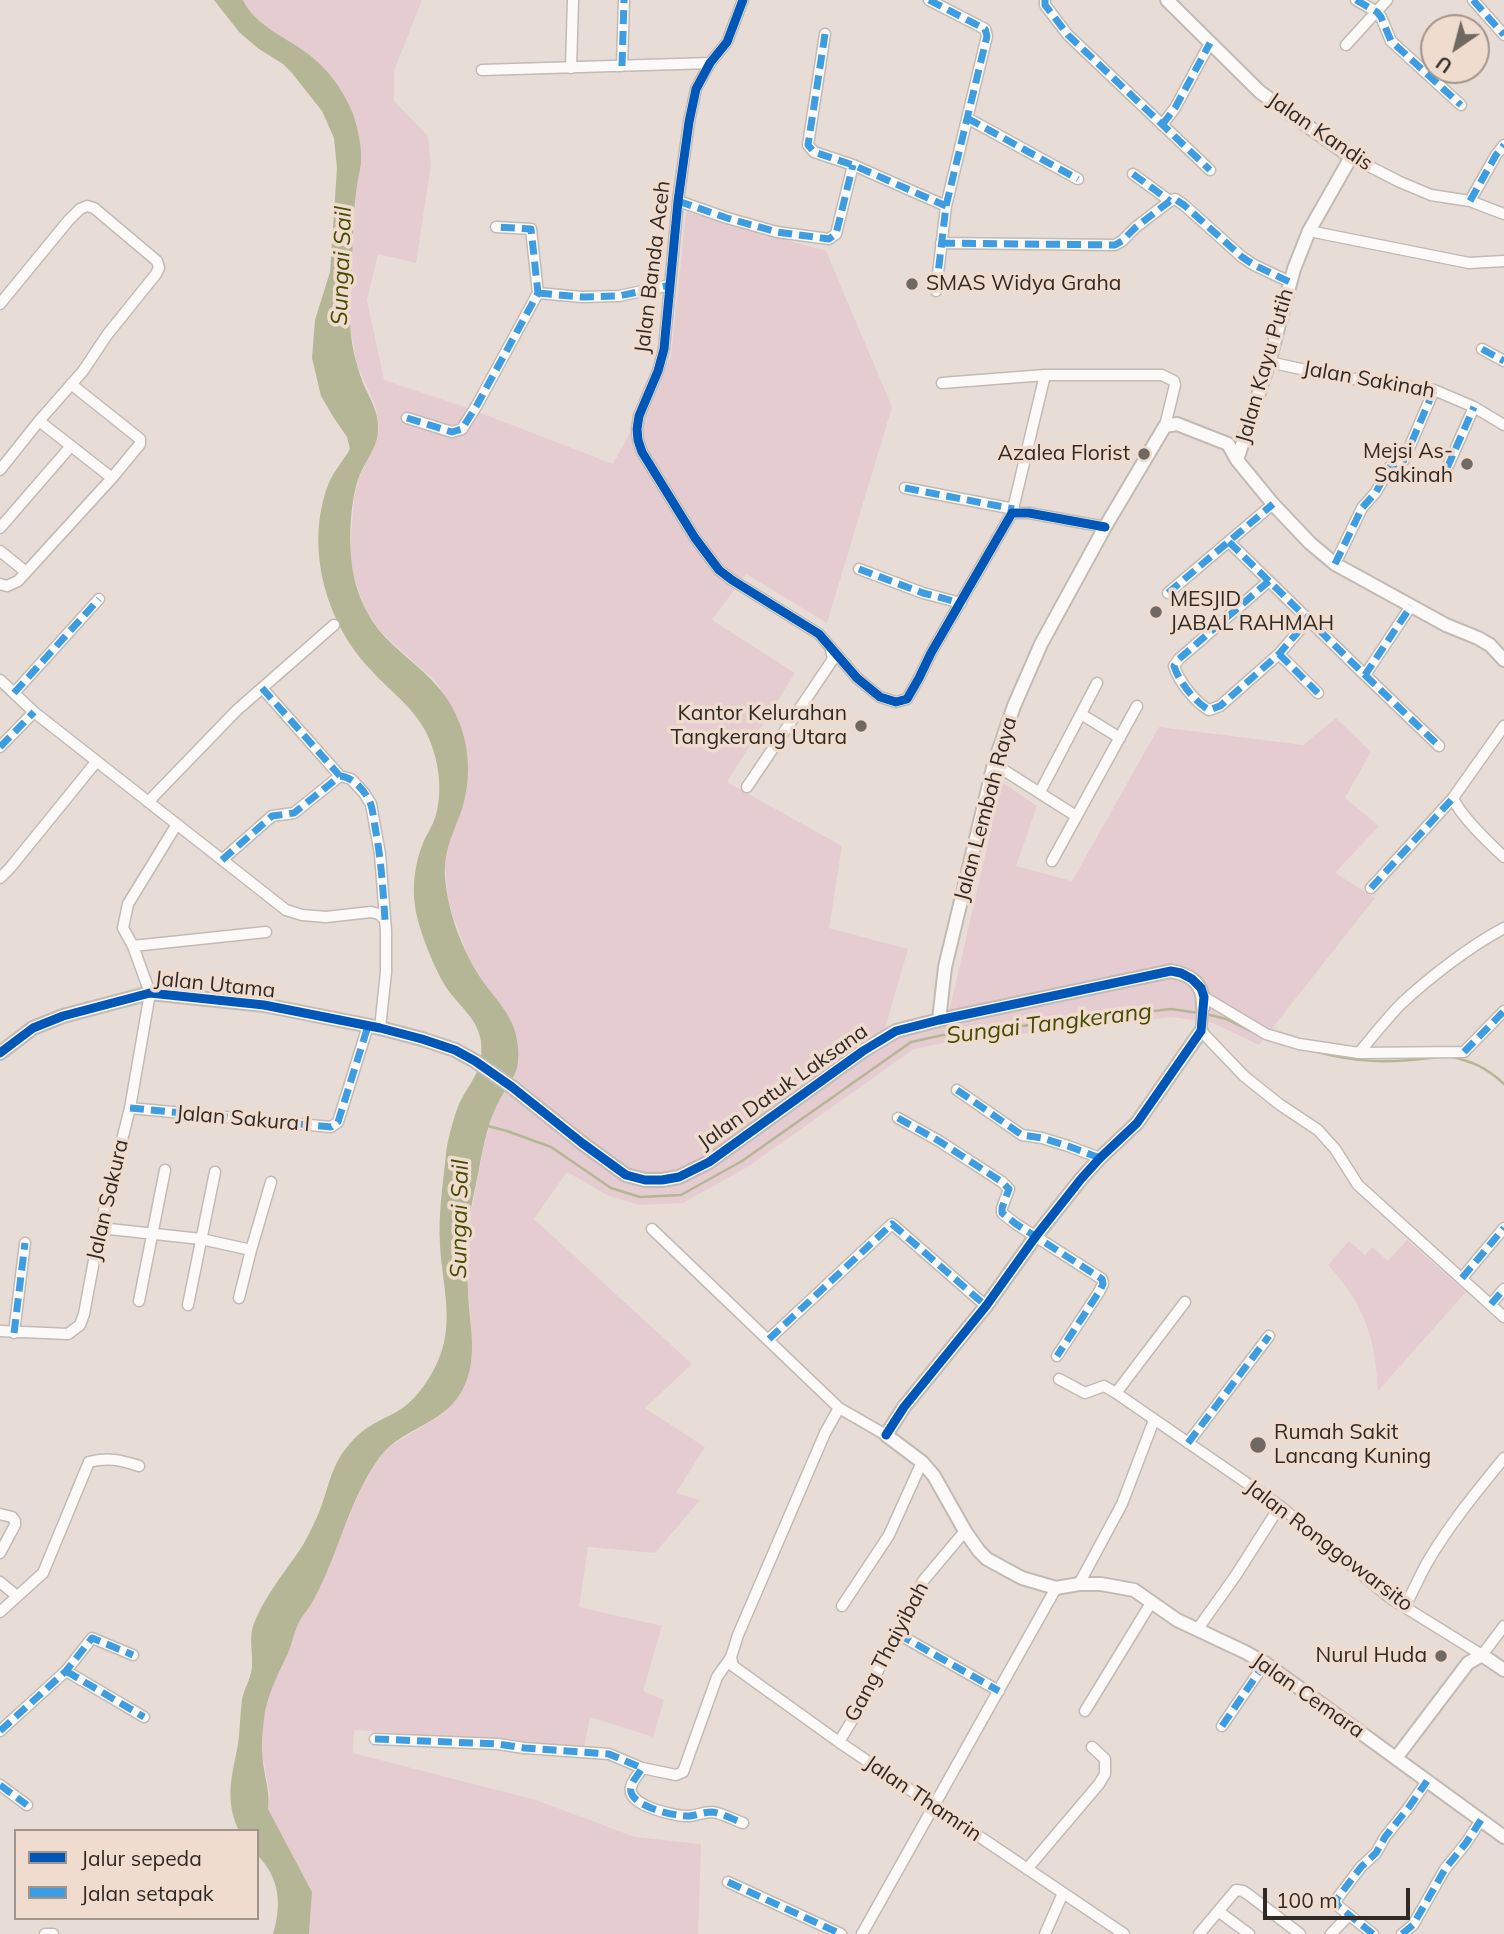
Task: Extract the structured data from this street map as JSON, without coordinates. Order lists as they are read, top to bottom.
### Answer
{
  "streets": {
    "street": [
      "Jalan Kandis",
      "Jalan Banda Aceh",
      "Jalan Kayu Putih",
      "Jalan Sakinah",
      "Jalan Lembah Raya",
      "Jalan Utama",
      "Jalan Datuk Laksana",
      "Jalan Sakura I",
      "Jalan Sakura",
      "Jalan Ronggowarsito",
      "Gang Thaiyibah",
      "Jalan Cemara",
      "Jalan Thamrin"
    ]
  },
  "crossings": [
    ["Jalan Kandis", "Jalan Kayu Putih"],
    ["Jalan Kayu Putih", "Jalan Sakinah"],
    ["Jalan Lembah Raya", "Jalan Datuk Laksana"],
    ["Jalan Utama", "Jalan Datuk Laksana"],
    ["Jalan Utama", "Jalan Sakura I"],
    ["Jalan Utama", "Jalan Sakura"],
    ["Jalan Sakura I", "Jalan Sakura"],
    ["Gang Thaiyibah", "Jalan Cemara"],
    ["Gang Thaiyibah", "Jalan Thamrin"]
  ],
  "water": ["Sungai Sail", "Sungai Tangkerang"],
  "places": [
    "SMAS Widya Graha",
    "Azalea Florist",
    "Mejsi As- Sakinah",
    "MESJID JABAL RAHMAH",
    "Kantor Kelurahan Tangkerang Utara",
    "Rumah Sakit Lancang Kuning",
    "Nurul Huda"
  ],
  "legend": ["Jalur sepeda", "Jalan setapak"],
  "scale_bar": "100 m",
  "north": "bottom left"
}
